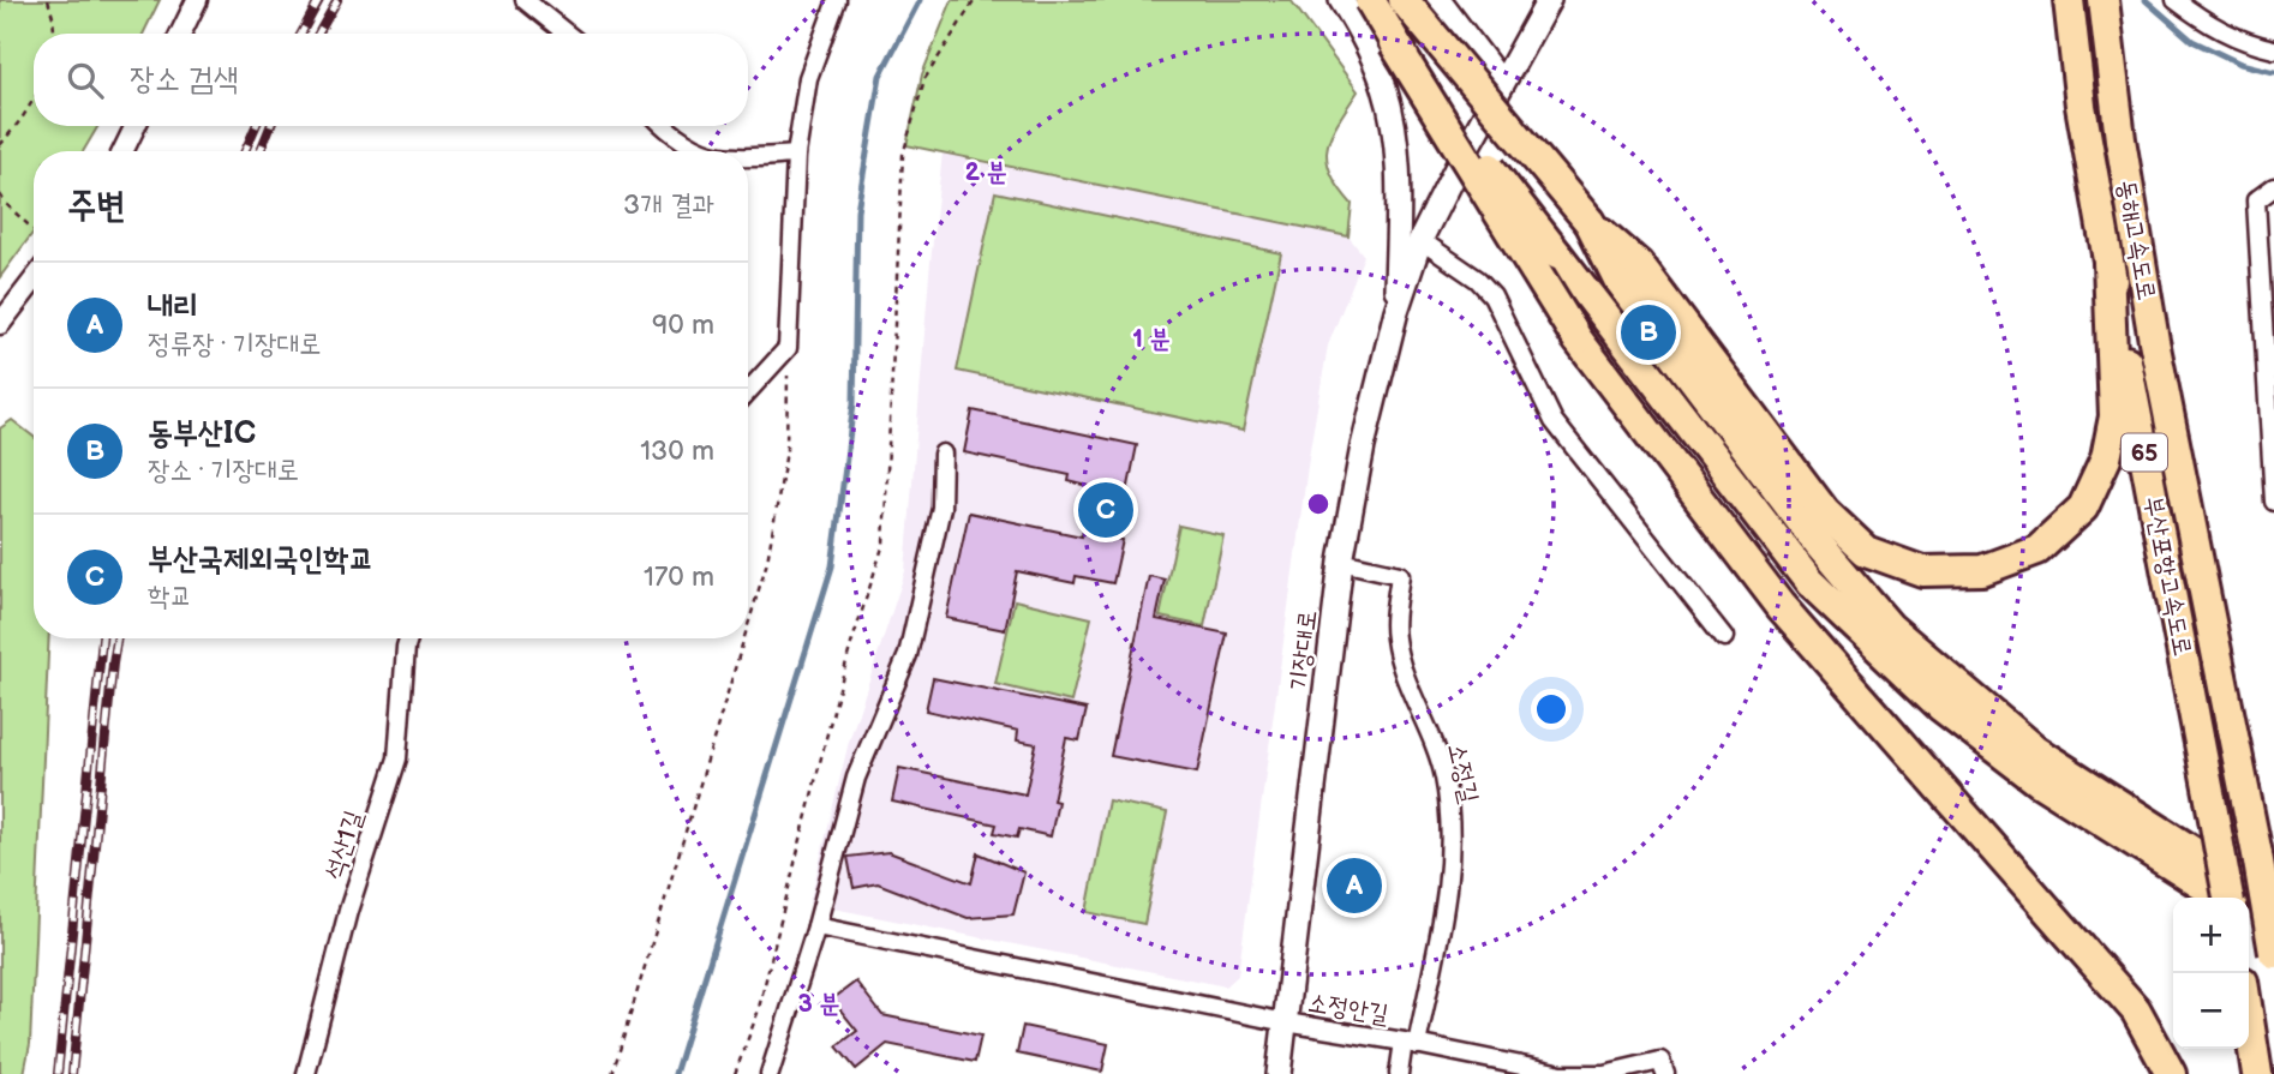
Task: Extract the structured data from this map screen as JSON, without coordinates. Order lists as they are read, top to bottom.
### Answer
{
  "streets": {
    "highway": ["동해고속도로", "65", "부산포항고속도로"],
    "main road": ["기장대로"],
    "street": ["소정길", "석산1길", "소정안길"]
  },
  "crossings": [
    ["동해고속도로", "부산포항고속도로"],
    ["기장대로", "소정길"],
    ["기장대로", "소정안길"],
    ["소정길", "소정안길"]
  ],
  "page": {
    "search": "장소 검색",
    "heading": ["주변", "3개 결과"],
    "list": [
      {
        "mark": "A",
        "name": "내리",
        "note": "정류장 · 기장대로",
        "value": "90 m"
      },
      {
        "mark": "B",
        "name": "동부산IC",
        "note": "장소 · 기장대로",
        "value": "130 m"
      },
      {
        "mark": "C",
        "name": "부산국제외국인학교",
        "note": "학교",
        "value": "170 m"
      }
    ],
    "pins": ["B", "C", "A"],
    "map_buttons": ["+", "−"]
  },
  "rings": ["2 분", "1 분", "3 분"]
}
